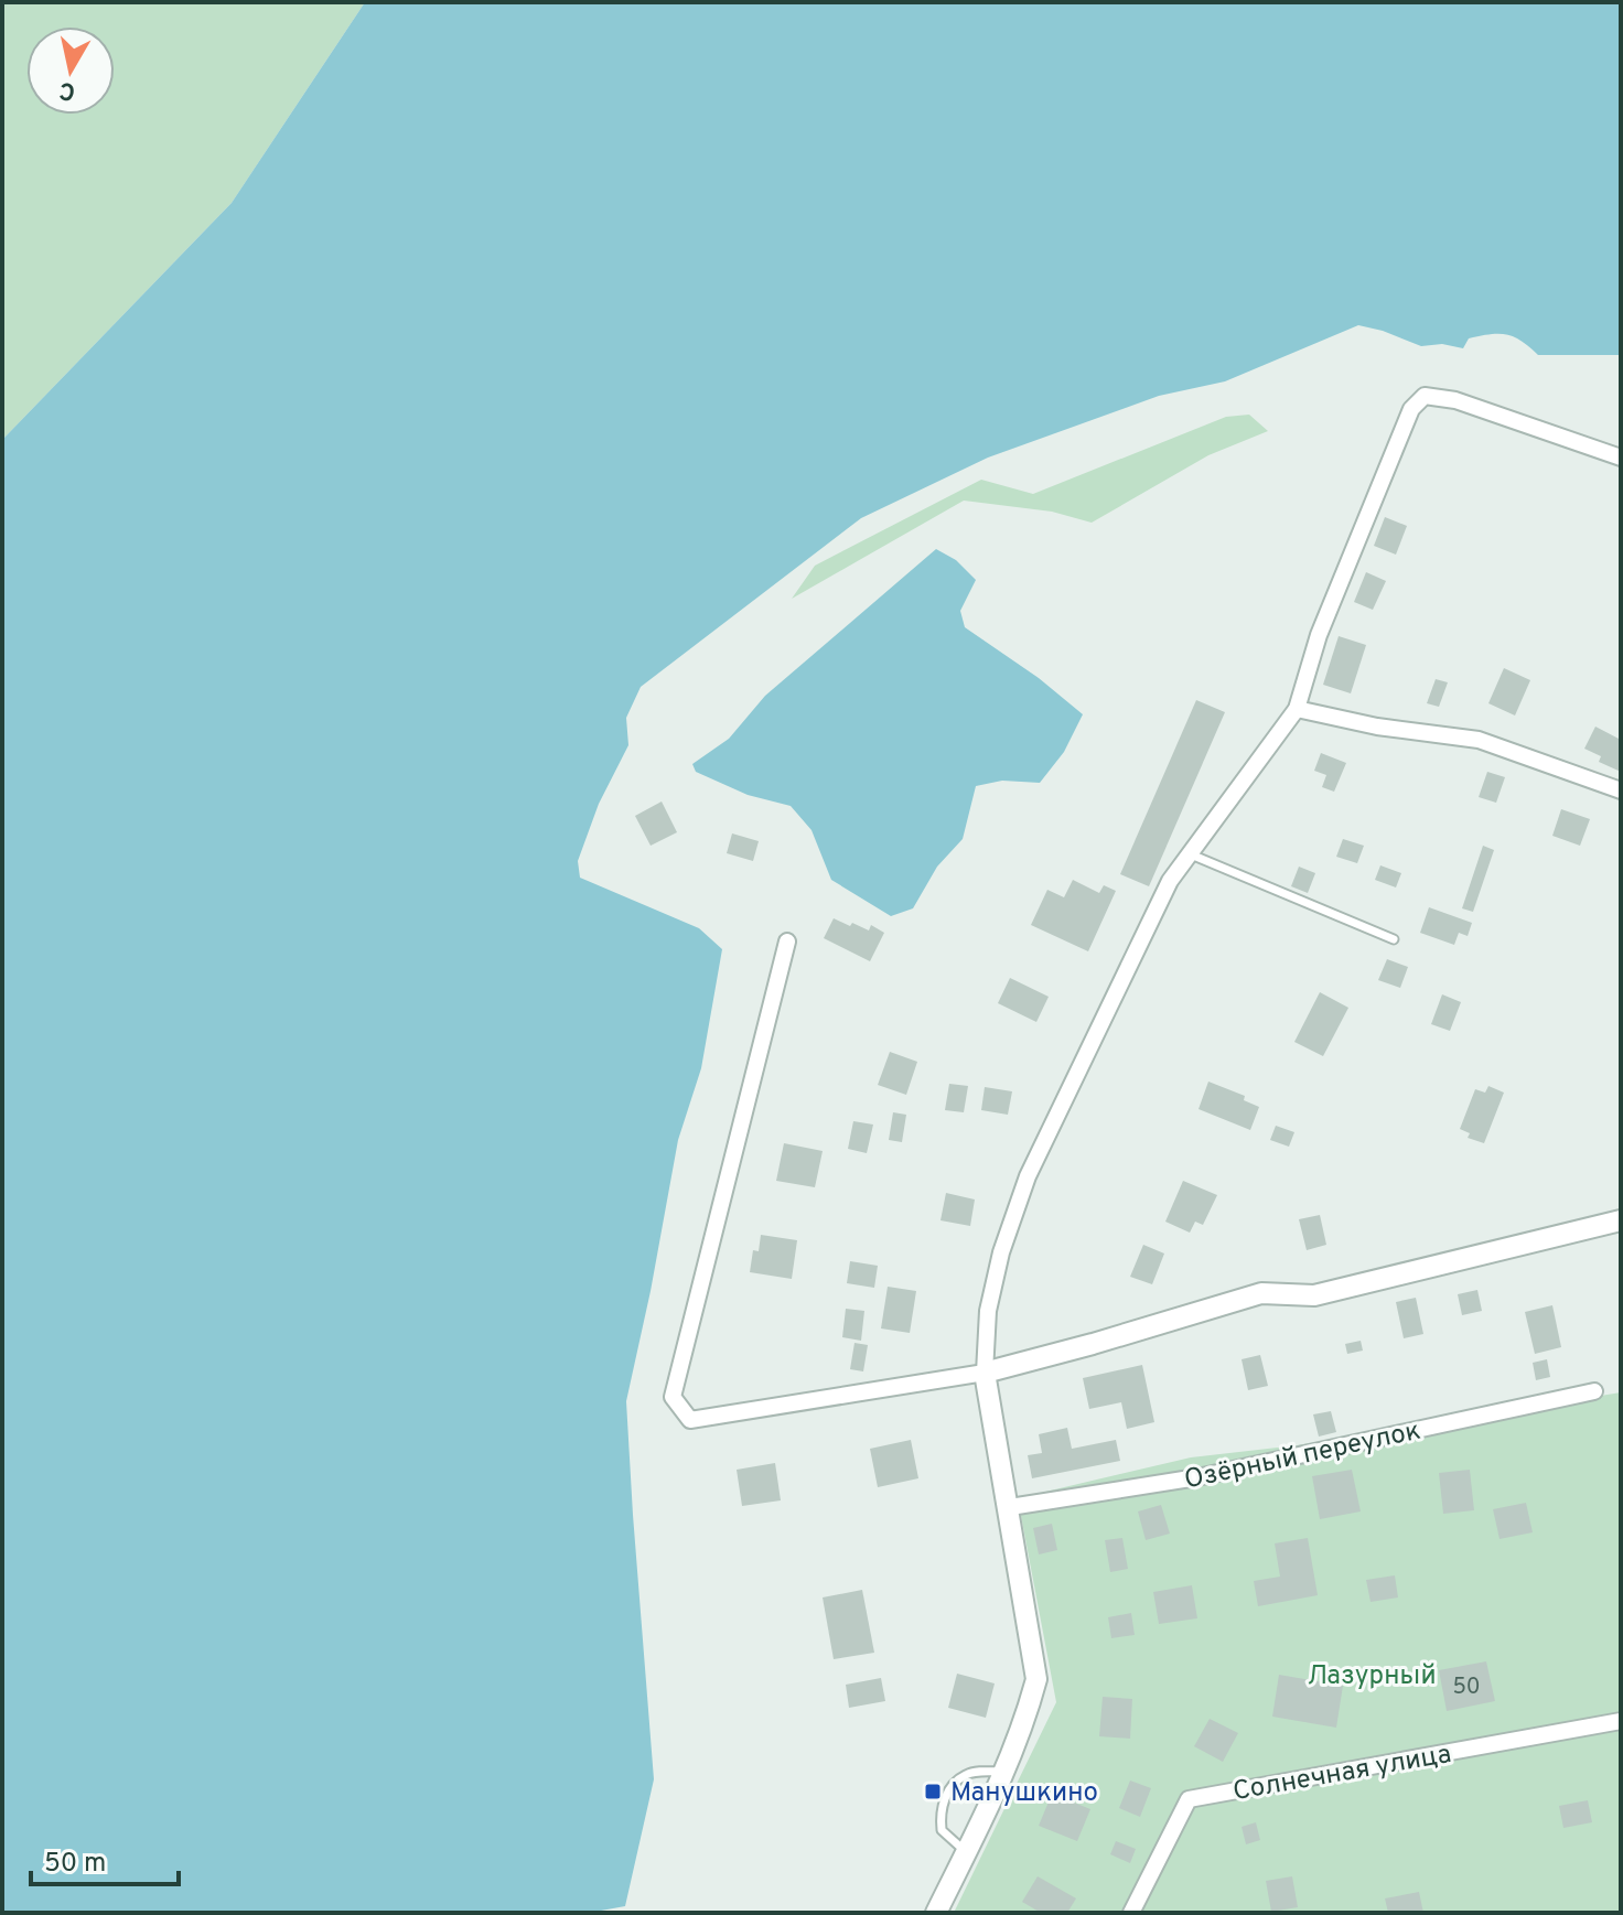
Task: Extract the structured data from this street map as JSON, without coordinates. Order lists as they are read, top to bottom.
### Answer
{
  "streets": {
    "street": ["Озёрный переулок", "Солнечная улица"]
  },
  "parks": ["Лазурный"],
  "places": {
    "transit": ["Манушкино"]
  },
  "house_numbers": ["50"],
  "scale_bar": "50 m",
  "north": "bottom"
}
